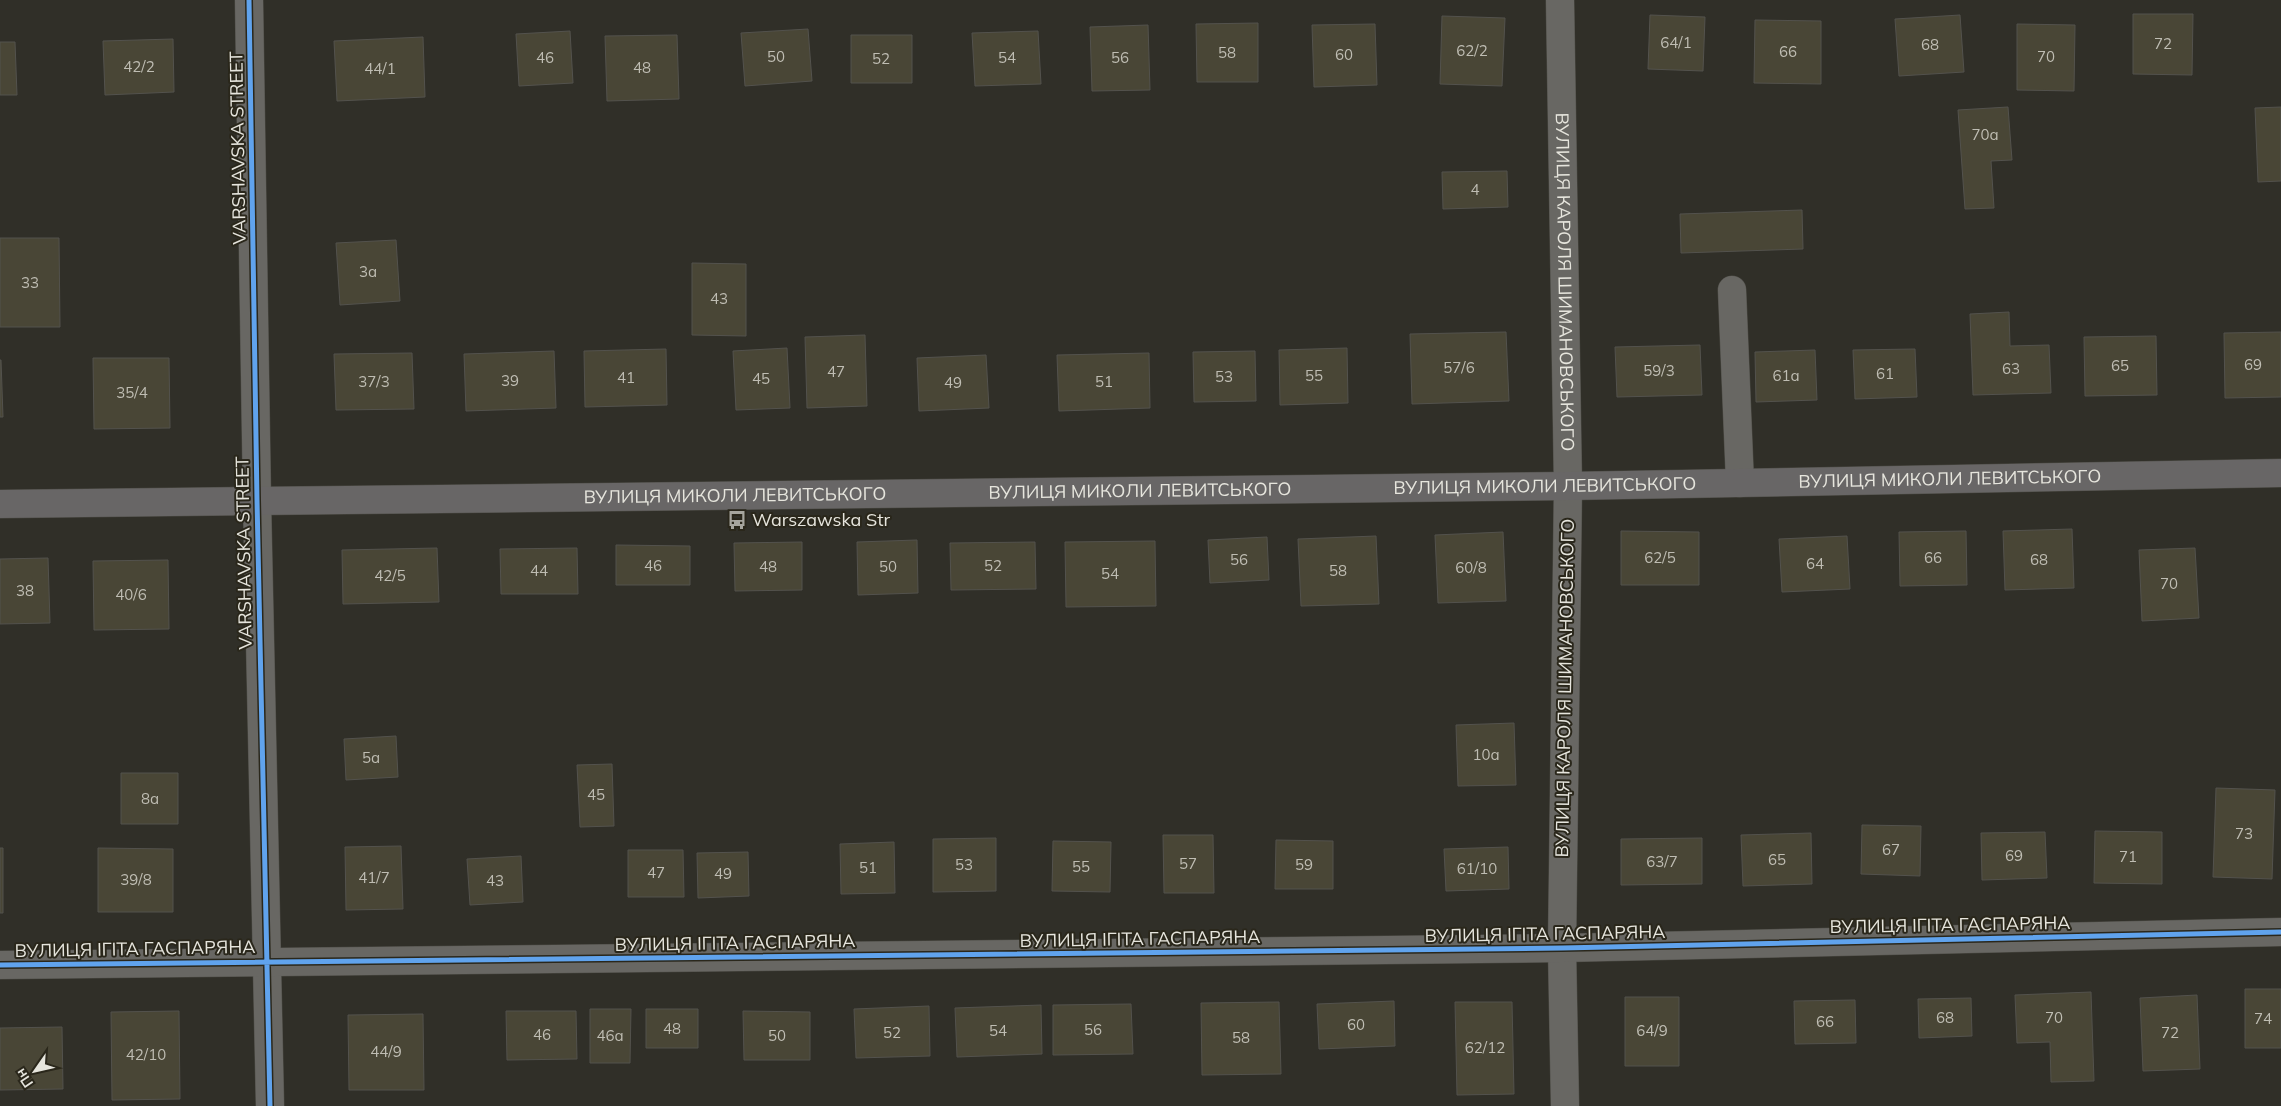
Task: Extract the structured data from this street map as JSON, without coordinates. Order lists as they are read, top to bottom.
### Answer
{
  "streets": {
    "main road": ["ВУЛИЦЯ МИКОЛИ ЛЕВИТСЬКОГО"],
    "street": ["VARSHAVSKA STREET", "ВУЛИЦЯ КАРОЛЯ ШИМАНОВСЬКОГО", "ВУЛИЦЯ ІГІТА ГАСПАРЯНА"]
  },
  "crossings": [
    ["VARSHAVSKA STREET", "ВУЛИЦЯ МИКОЛИ ЛЕВИТСЬКОГО"],
    ["VARSHAVSKA STREET", "ВУЛИЦЯ ІГІТА ГАСПАРЯНА"],
    ["ВУЛИЦЯ КАРОЛЯ ШИМАНОВСЬКОГО", "ВУЛИЦЯ МИКОЛИ ЛЕВИТСЬКОГО"],
    ["ВУЛИЦЯ КАРОЛЯ ШИМАНОВСЬКОГО", "ВУЛИЦЯ ІГІТА ГАСПАРЯНА"]
  ],
  "places": {
    "bus stop": ["Warszawska Str"]
  },
  "house_numbers": [
    "64/1",
    "72",
    "68",
    "62/2",
    "66",
    "58",
    "60",
    "50",
    "70",
    "46",
    "54",
    "56",
    "52",
    "42/2",
    "48",
    "44/1",
    "70а",
    "4",
    "3а",
    "33",
    "43",
    "69",
    "65",
    "57/6",
    "63",
    "59/3",
    "47",
    "61",
    "55",
    "61а",
    "53",
    "41",
    "45",
    "39",
    "37/3",
    "51",
    "49",
    "35/4",
    "62/5",
    "66",
    "56",
    "68",
    "64",
    "46",
    "52",
    "48",
    "50",
    "60/8",
    "44",
    "58",
    "54",
    "42/5",
    "70",
    "38",
    "40/6",
    "10а",
    "5а",
    "45",
    "8а",
    "73",
    "67",
    "69",
    "71",
    "65",
    "63/7",
    "57",
    "53",
    "59",
    "55",
    "51",
    "61/10",
    "47",
    "49",
    "41/7",
    "39/8",
    "43",
    "68",
    "70",
    "74",
    "66",
    "60",
    "48",
    "56",
    "54",
    "64/9",
    "52",
    "72",
    "46",
    "46а",
    "50",
    "58",
    "62/12",
    "44/9",
    "42/10"
  ],
  "north": "bottom left"
}
